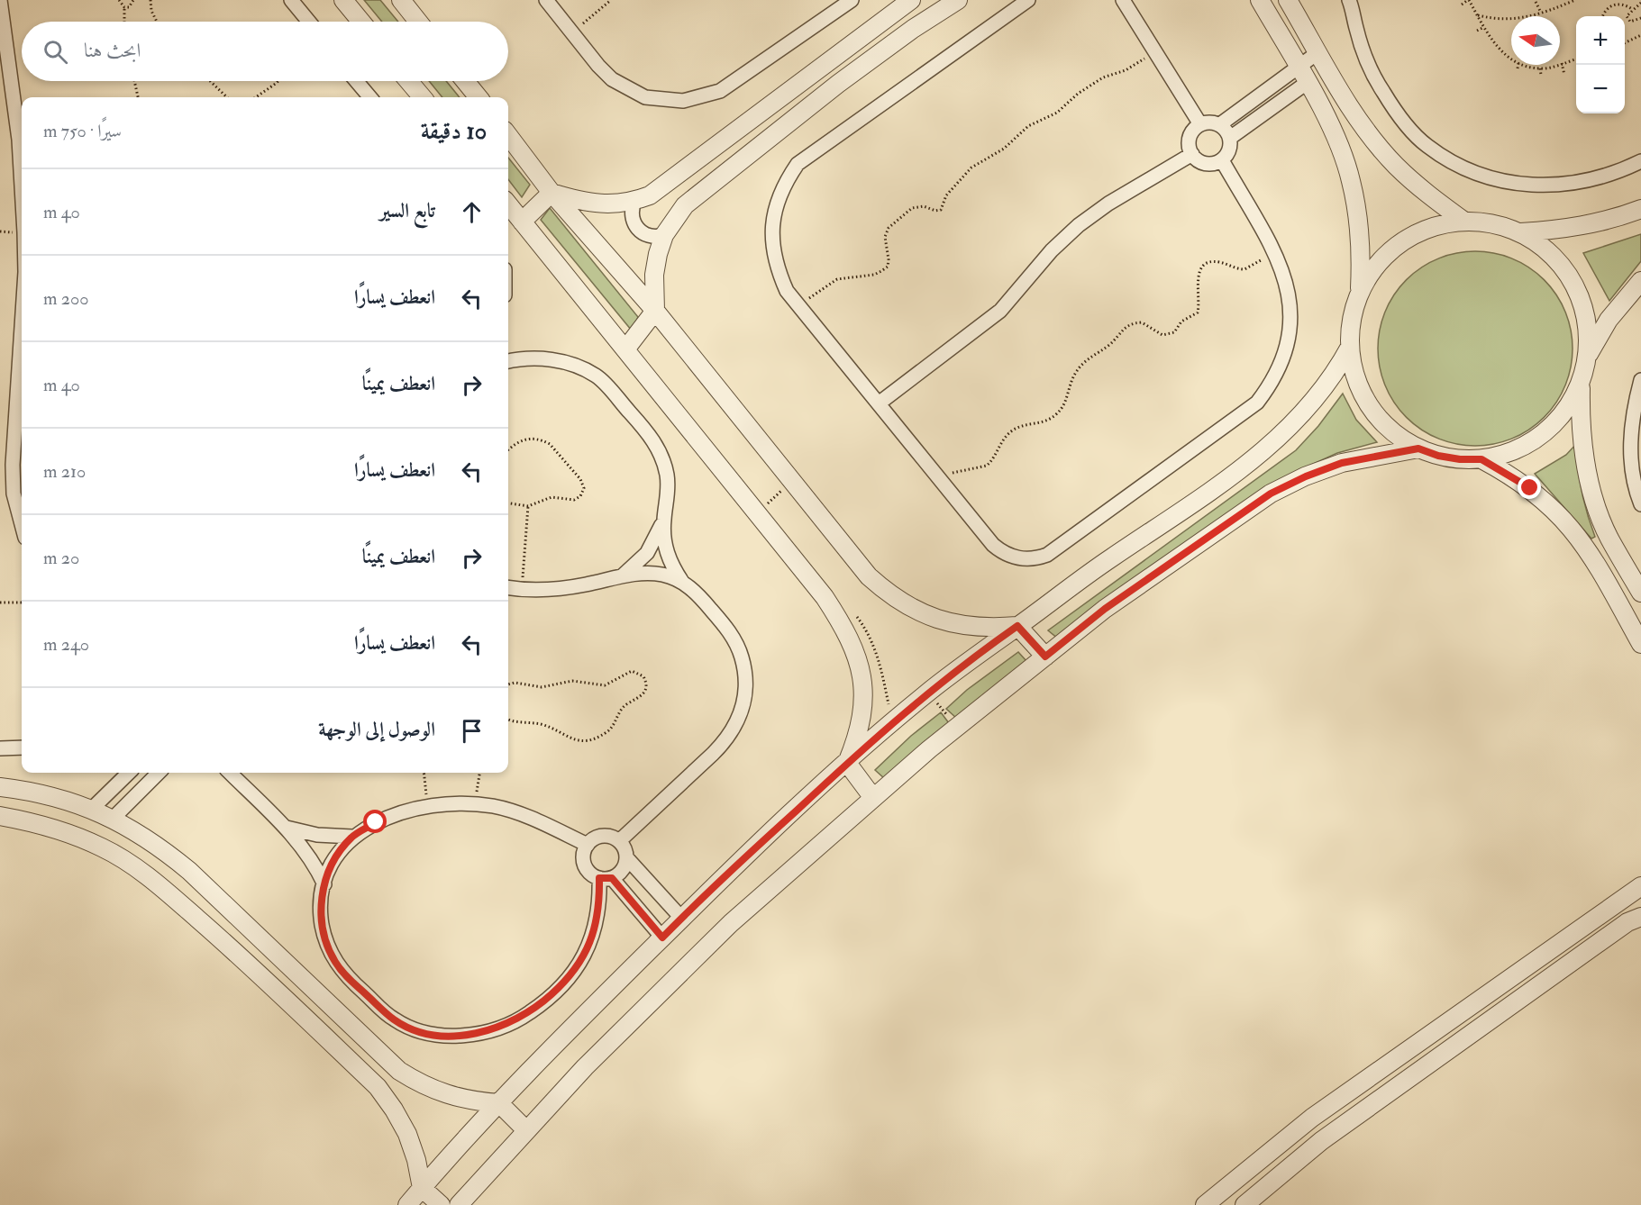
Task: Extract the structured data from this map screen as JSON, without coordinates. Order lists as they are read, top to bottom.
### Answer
{
  "north": "left",
  "page": {
    "map_buttons": ["+", "−"],
    "search": "ابحث هنا",
    "heading": ["10 دقيقة", "سيرًا · 750 m"],
    "list": [
      ["تابع السير", "40 m"],
      ["انعطف يسارًا", "200 m"],
      ["انعطف يمينًا", "40 m"],
      ["انعطف يسارًا", "210 m"],
      ["انعطف يمينًا", "20 m"],
      ["انعطف يسارًا", "240 m"],
      "الوصول إلى الوجهة"
    ]
  }
}
